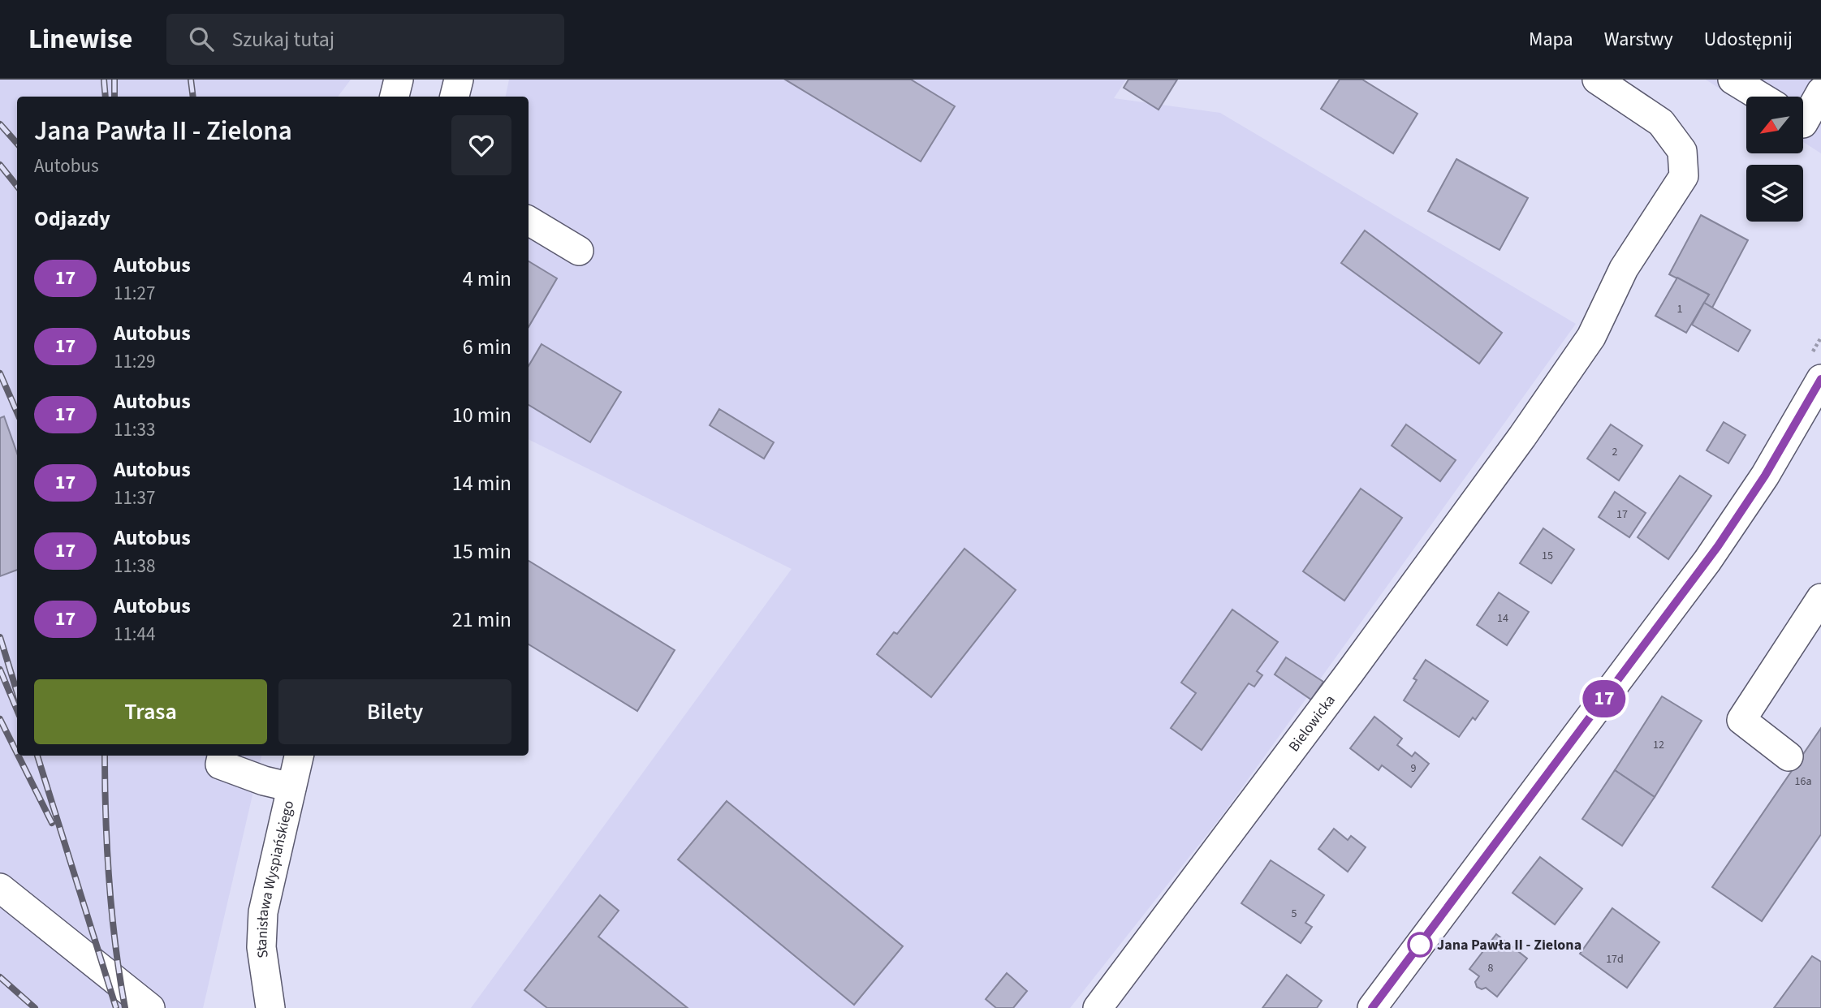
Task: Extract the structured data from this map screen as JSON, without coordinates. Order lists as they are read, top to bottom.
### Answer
{
  "streets": {
    "street": ["Bielowicka", "Stanisława Wyspiańskiego"]
  },
  "places": ["Jana Pawła II - Zielona"],
  "lines": ["bus line 17"],
  "house_numbers": [
    "1",
    "2",
    "17",
    "15",
    "14",
    "12",
    "9",
    "16a",
    "5",
    "17d",
    "8"
  ],
  "north": "bottom left",
  "page": {
    "header": "Linewise",
    "search": "Szukaj tutaj",
    "nav": ["Mapa", "Warstwy", "Udostępnij"],
    "on_map": "17",
    "heading": [
      ["Jana Pawła II - Zielona", "Autobus"],
      "Odjazdy"
    ],
    "list": [
      {
        "mark": "17",
        "name": "Autobus",
        "note": "11:27",
        "value": "4 min"
      },
      {
        "mark": "17",
        "name": "Autobus",
        "note": "11:29",
        "value": "6 min"
      },
      {
        "mark": "17",
        "name": "Autobus",
        "note": "11:33",
        "value": "10 min"
      },
      {
        "mark": "17",
        "name": "Autobus",
        "note": "11:37",
        "value": "14 min"
      },
      {
        "mark": "17",
        "name": "Autobus",
        "note": "11:38",
        "value": "15 min"
      },
      {
        "mark": "17",
        "name": "Autobus",
        "note": "11:44",
        "value": "21 min"
      }
    ],
    "buttons": ["Trasa", "Bilety"]
  }
}
